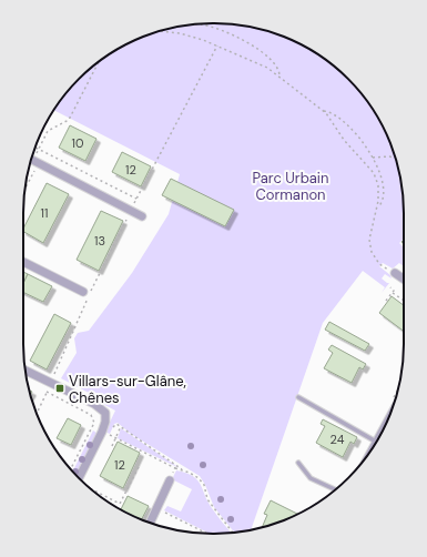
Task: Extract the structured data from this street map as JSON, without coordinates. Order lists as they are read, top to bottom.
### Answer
{
  "parks": ["Parc Urbain Cormanon"],
  "places": {
    "transit": ["Villars-sur-Glâne, Chênes"]
  },
  "house_numbers": [
    "10",
    "12",
    "11",
    "13",
    "24",
    "12"
  ]
}
